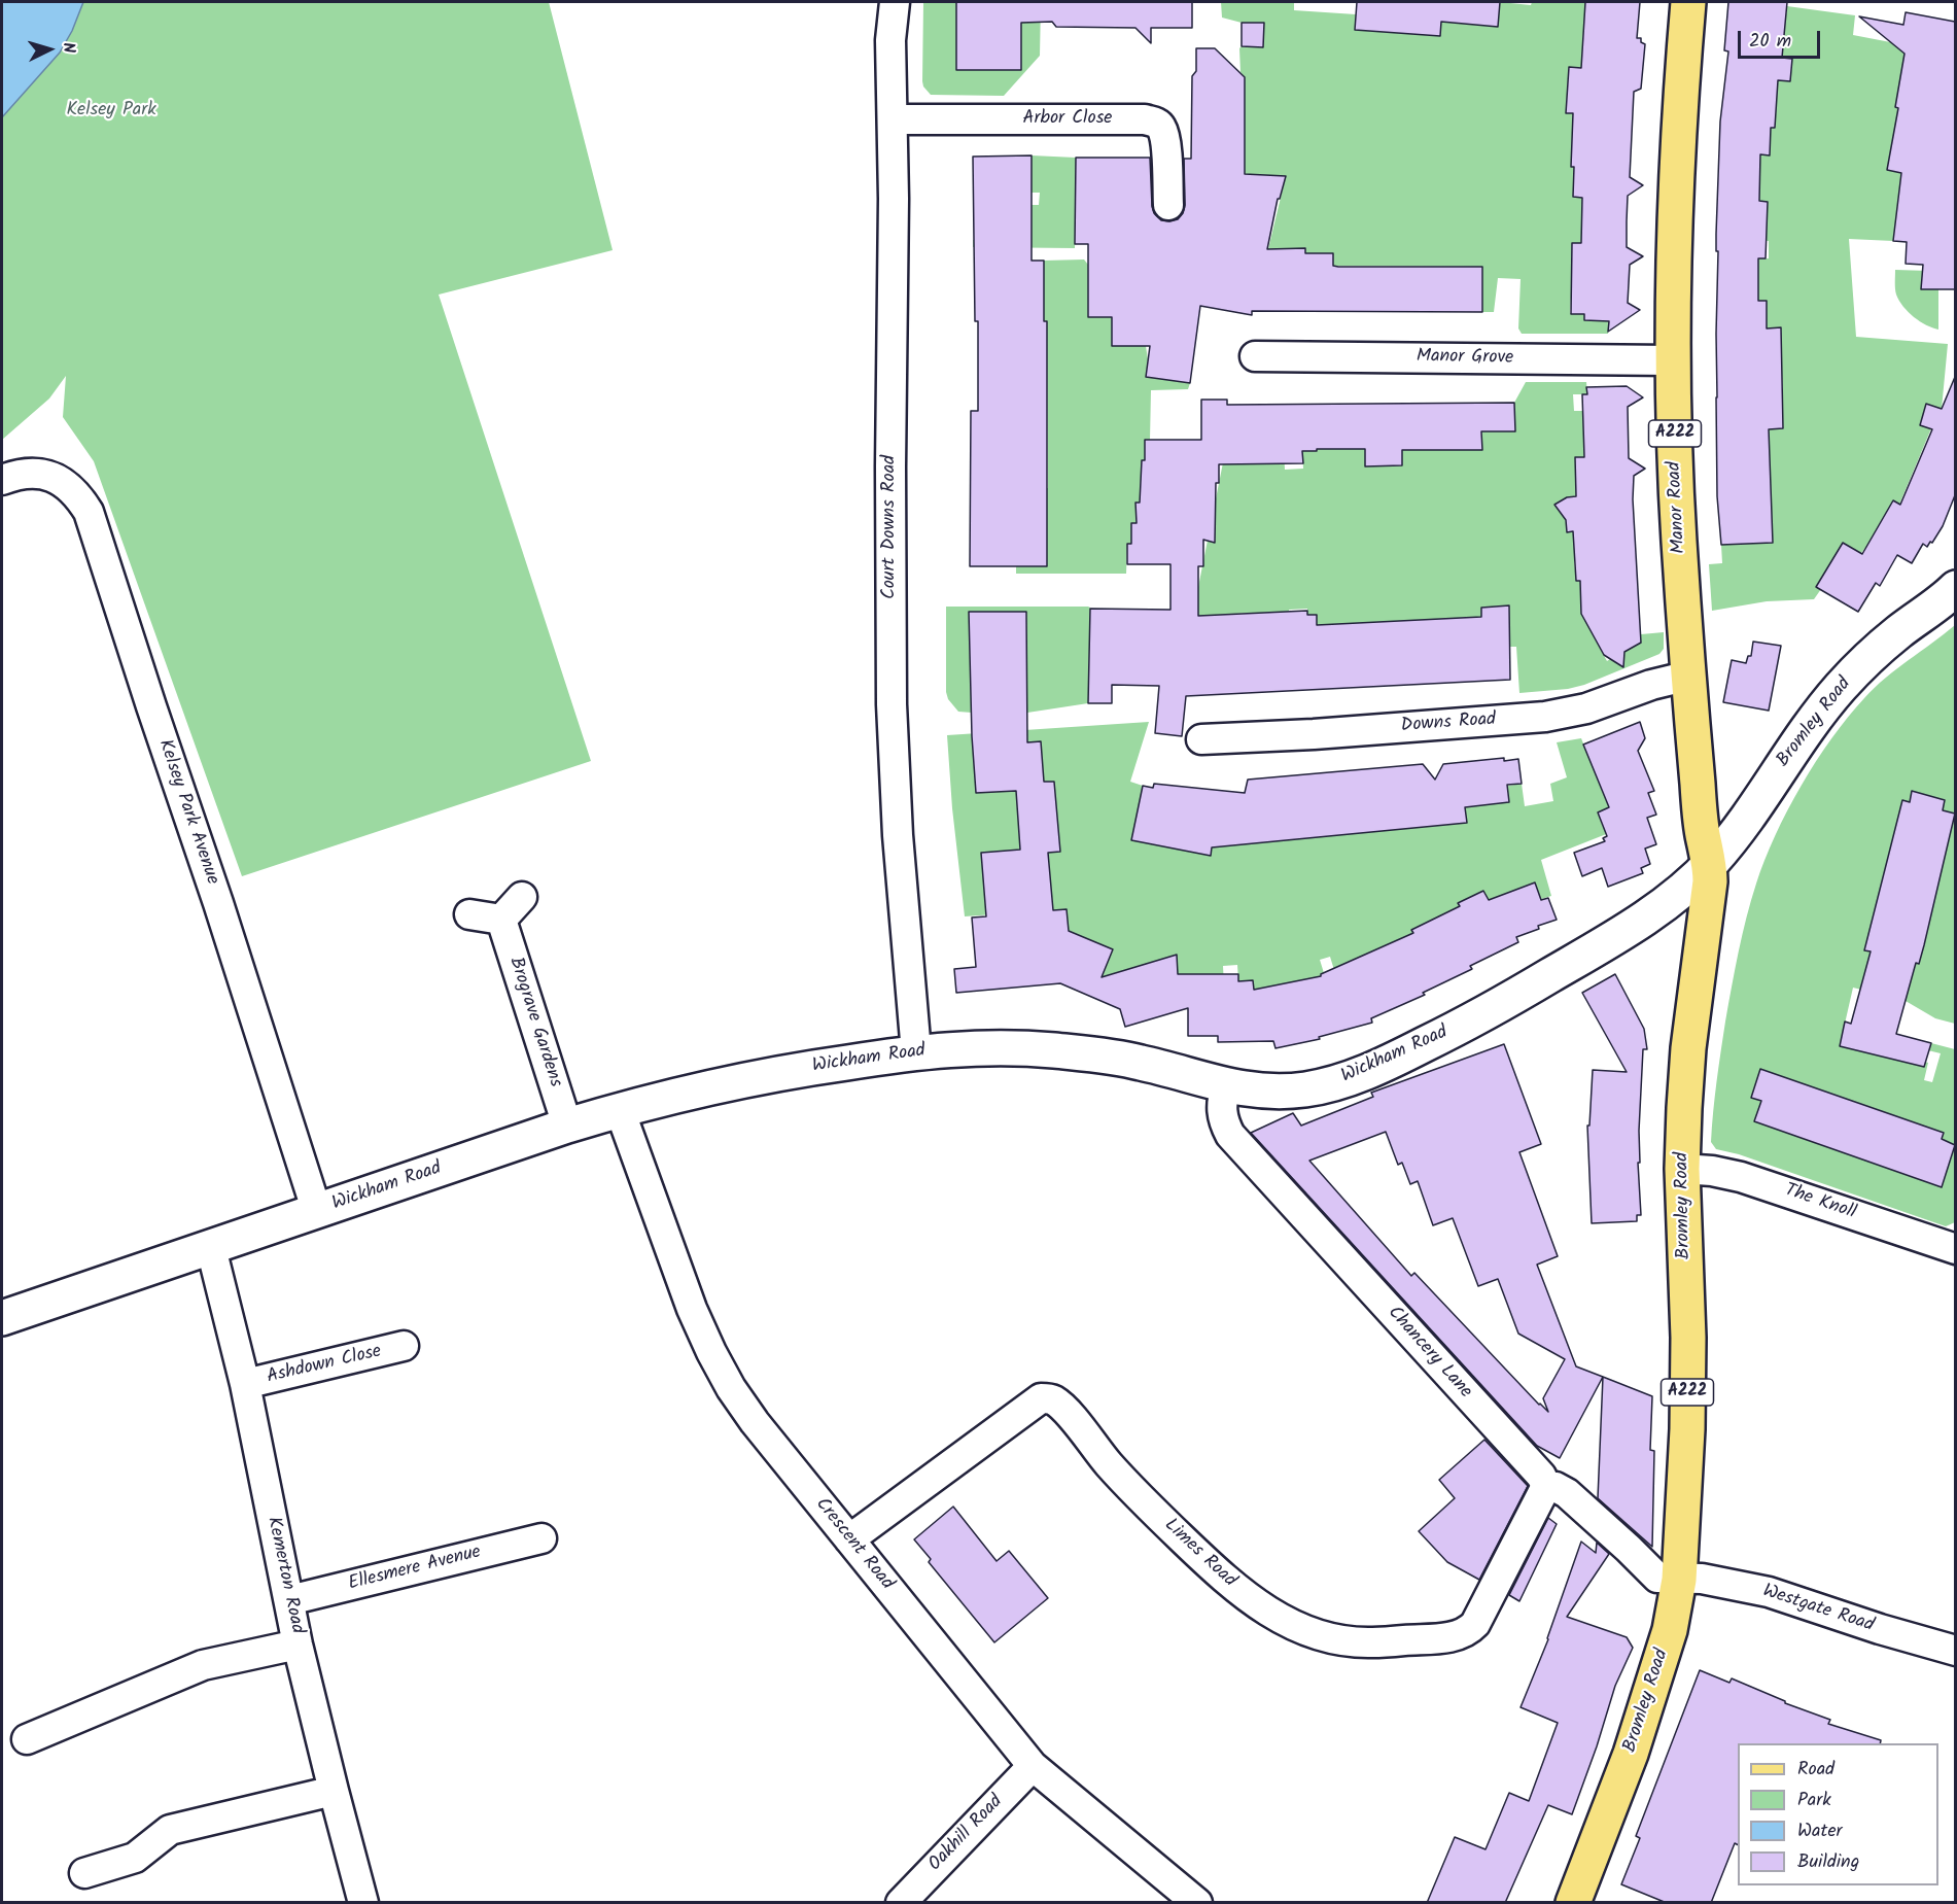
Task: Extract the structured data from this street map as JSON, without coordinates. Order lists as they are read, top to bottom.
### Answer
{
  "streets": {
    "main road": [
      "A222",
      "Manor Road",
      "Bromley Road",
      "Wickham Road"
    ],
    "street": [
      "Arbor Close",
      "Manor Grove",
      "Court Downs Road",
      "Downs Road",
      "Kelsey Park Avenue",
      "Brograve Gardens",
      "The Knoll",
      "Chancery Lane",
      "Ashdown Close",
      "Crescent Road",
      "Limes Road",
      "Ellesmere Avenue",
      "Kemerton Road",
      "Westgate Road",
      "Oakhill Road"
    ]
  },
  "crossings": [
    ["Arbor Close", "Court Downs Road"],
    ["Manor Grove", "Manor Road"],
    ["Manor Road", "Bromley Road"],
    ["Manor Road", "Downs Road"],
    ["Manor Road", "Wickham Road"],
    ["Court Downs Road", "Wickham Road"],
    ["Bromley Road", "Wickham Road"],
    ["Bromley Road", "The Knoll"],
    ["Bromley Road", "Chancery Lane"],
    ["Bromley Road", "Westgate Road"],
    ["Kelsey Park Avenue", "Wickham Road"],
    ["Brograve Gardens", "Wickham Road"],
    ["Wickham Road", "Chancery Lane"],
    ["Wickham Road", "Crescent Road"],
    ["Wickham Road", "Kemerton Road"],
    ["Chancery Lane", "Limes Road"],
    ["Chancery Lane", "Westgate Road"],
    ["Ashdown Close", "Kemerton Road"],
    ["Crescent Road", "Limes Road"],
    ["Crescent Road", "Oakhill Road"],
    ["Ellesmere Avenue", "Kemerton Road"]
  ],
  "parks": ["Kelsey Park"],
  "legend": [
    "Road",
    "Park",
    "Water",
    "Building"
  ],
  "scale_bar": "20 m",
  "north": "right"
}
